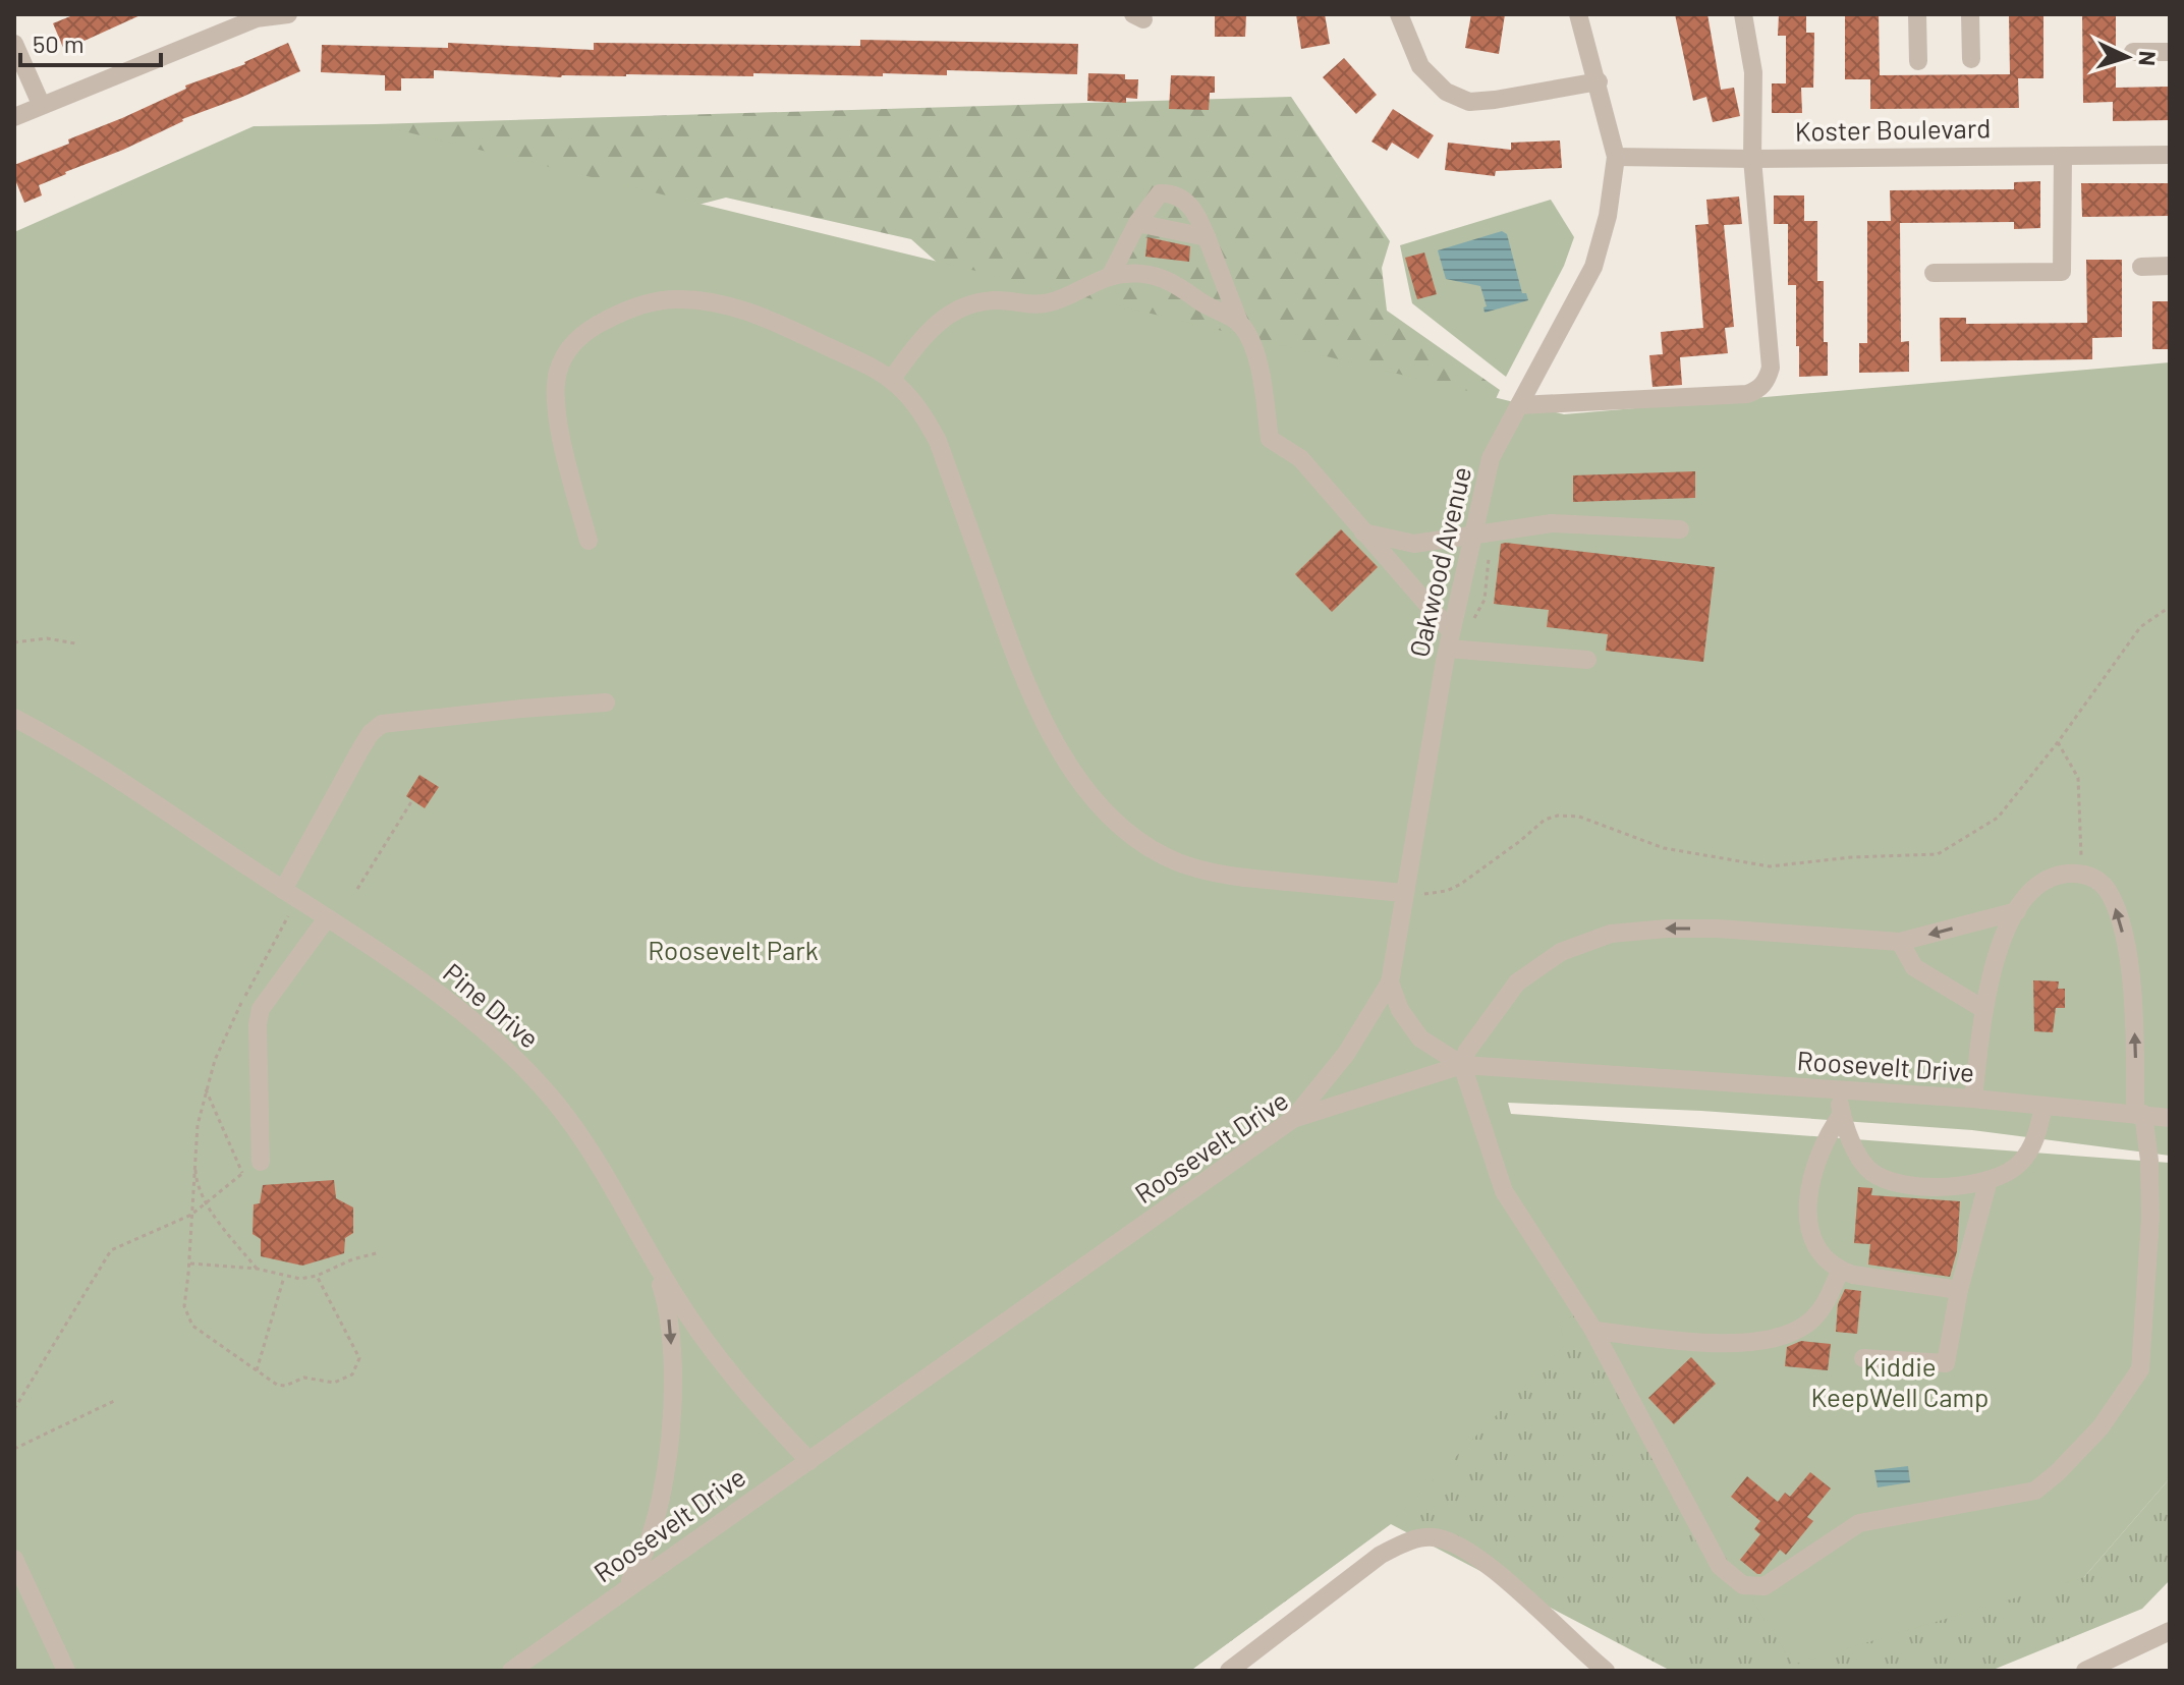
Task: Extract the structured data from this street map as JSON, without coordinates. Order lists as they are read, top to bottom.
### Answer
{
  "streets": {
    "street": [
      "Koster Boulevard",
      "Oakwood Avenue",
      "Pine Drive",
      "Roosevelt Drive"
    ]
  },
  "crossings": [
    ["Koster Boulevard", "Oakwood Avenue"],
    ["Oakwood Avenue", "Roosevelt Drive"],
    ["Pine Drive", "Roosevelt Drive"]
  ],
  "parks": ["Roosevelt Park", "Kiddie KeepWell Camp"],
  "scale_bar": "50 m",
  "north": "right"
}
